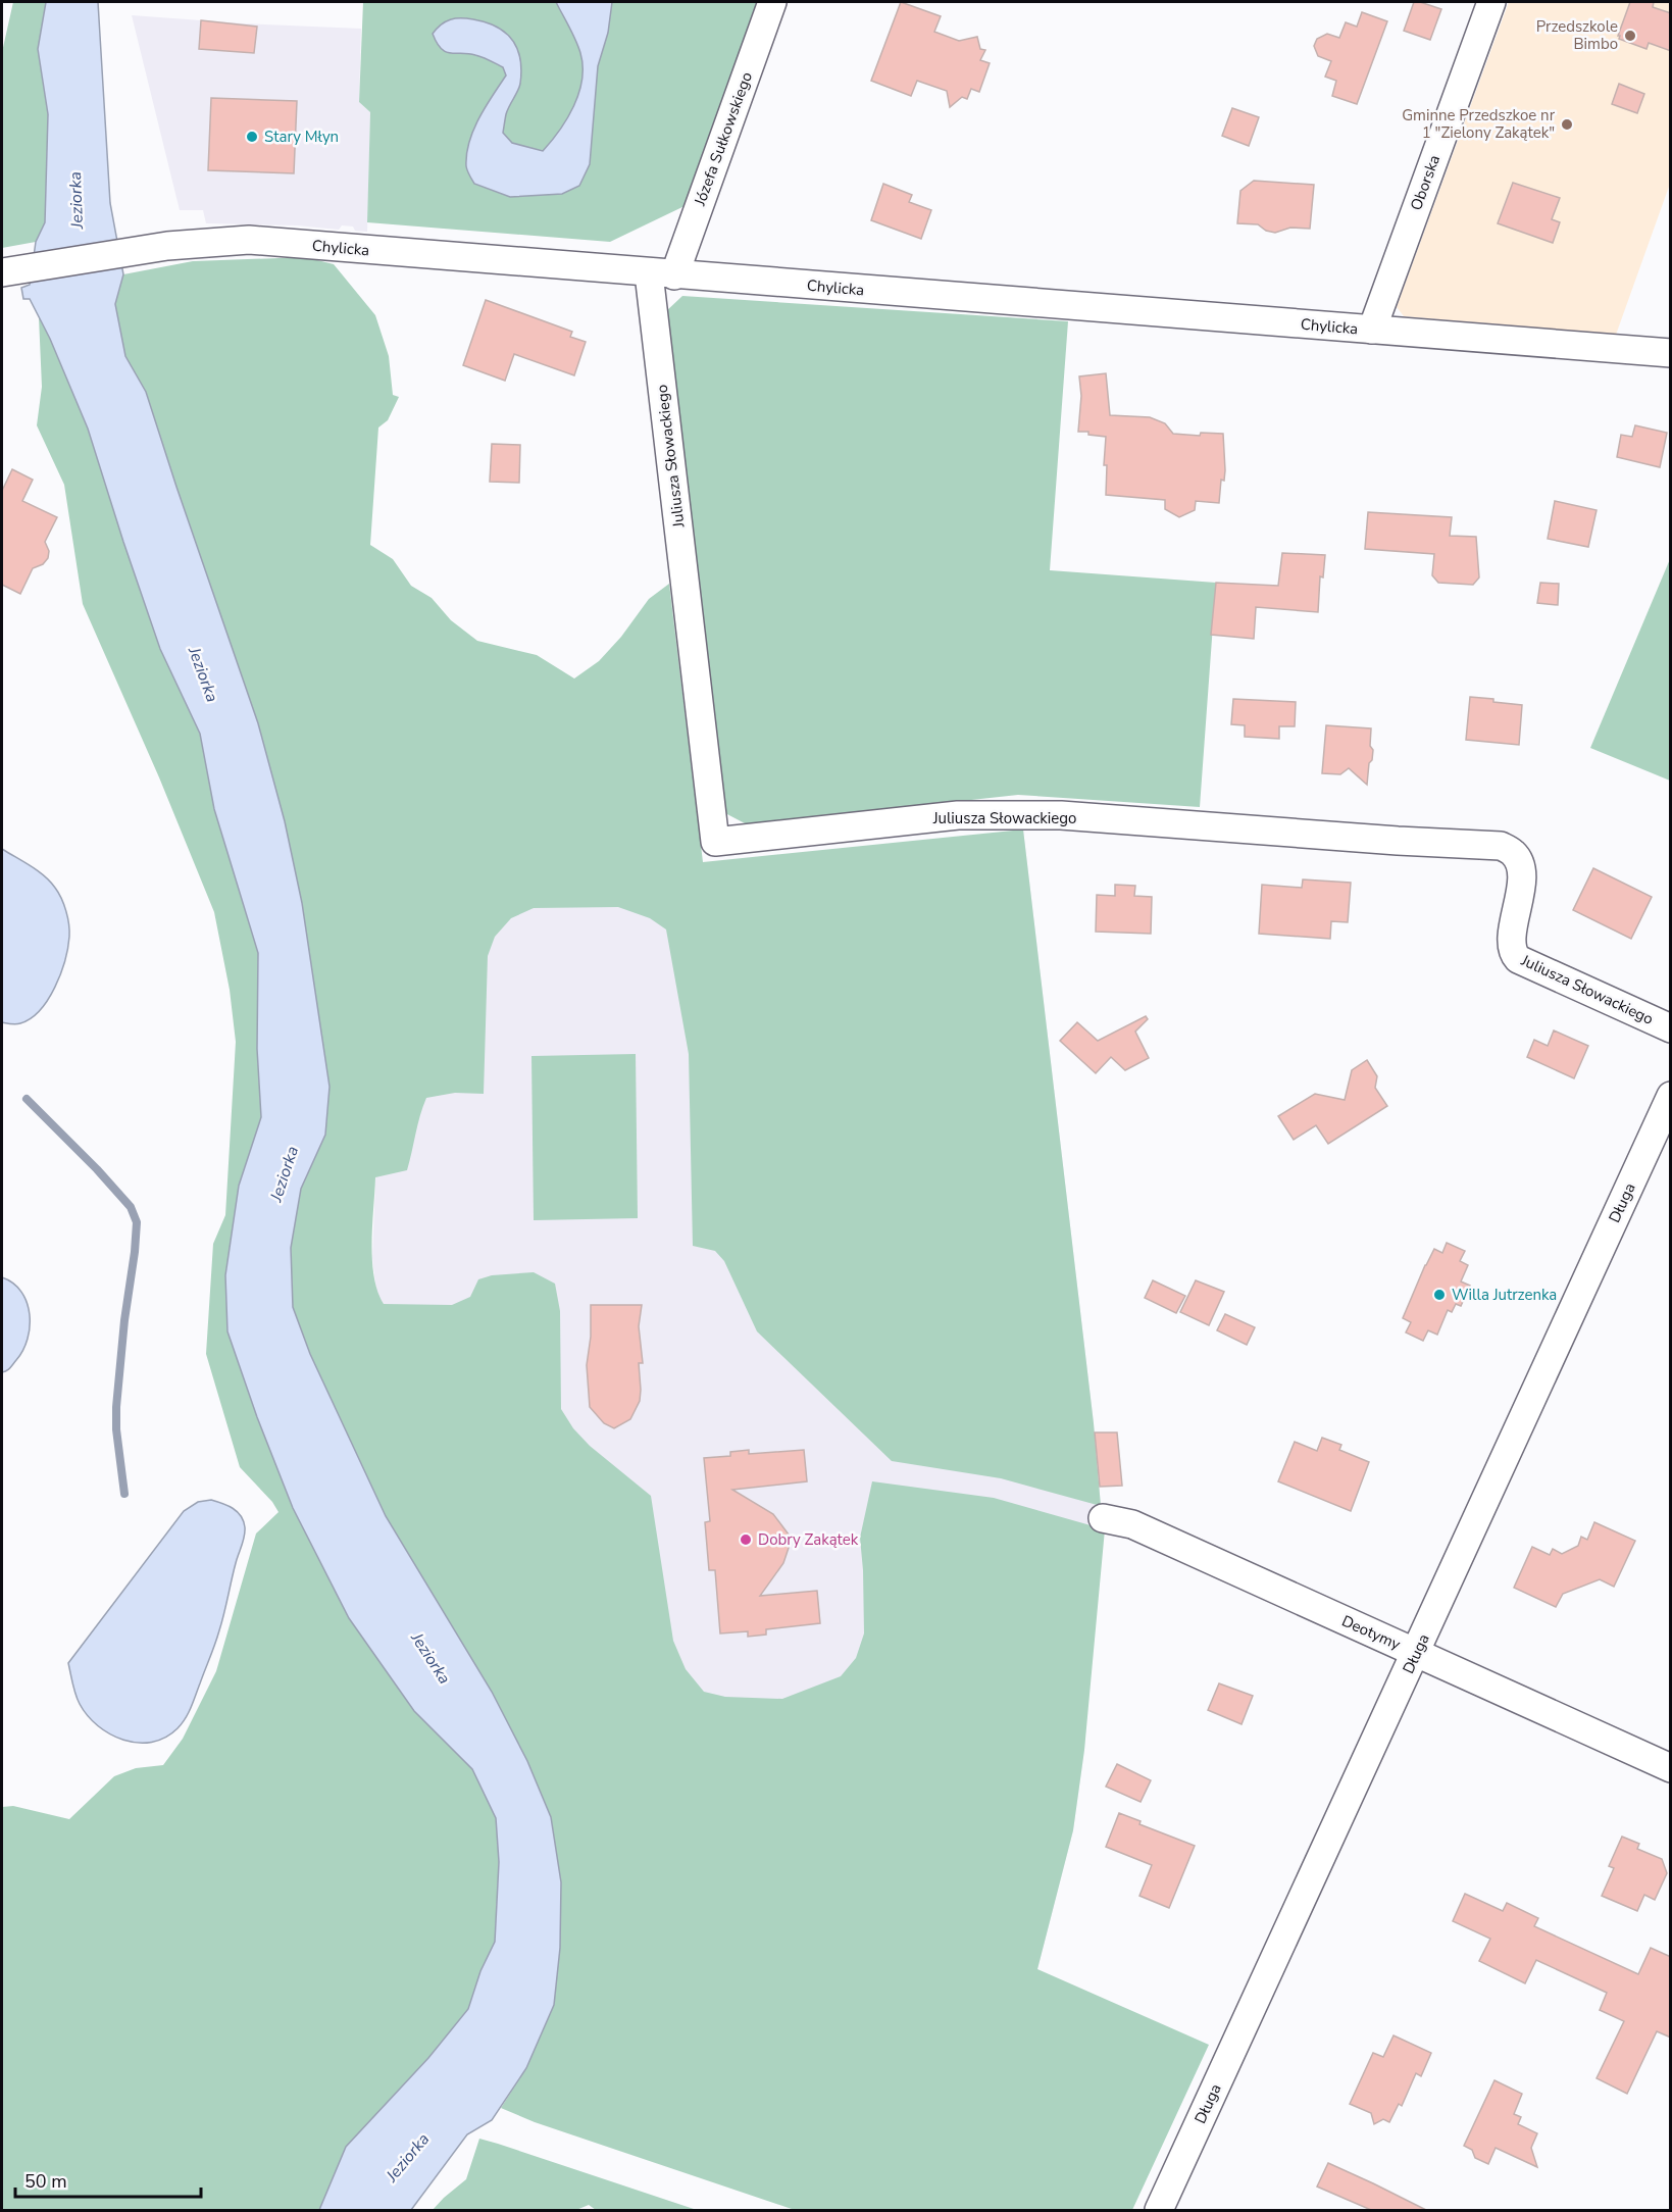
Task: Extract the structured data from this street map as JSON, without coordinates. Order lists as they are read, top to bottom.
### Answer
{
  "streets": {
    "street": [
      "Józefa Sułkowskiego",
      "Oborska",
      "Chylicka",
      "Juliusza Słowackiego",
      "Długa",
      "Deotymy"
    ]
  },
  "crossings": [
    ["Józefa Sułkowskiego", "Chylicka"],
    ["Józefa Sułkowskiego", "Juliusza Słowackiego"],
    ["Oborska", "Chylicka"],
    ["Chylicka", "Juliusza Słowackiego"],
    ["Długa", "Deotymy"]
  ],
  "water": ["Jeziorka"],
  "places": [
    "Przedszkole Bimbo",
    "Gminne Przedszkoe nr 1 \"Zielony Zakątek\"",
    "Stary Młyn",
    "Willa Jutrzenka",
    "Dobry Zakątek"
  ],
  "scale_bar": "50 m"
}
